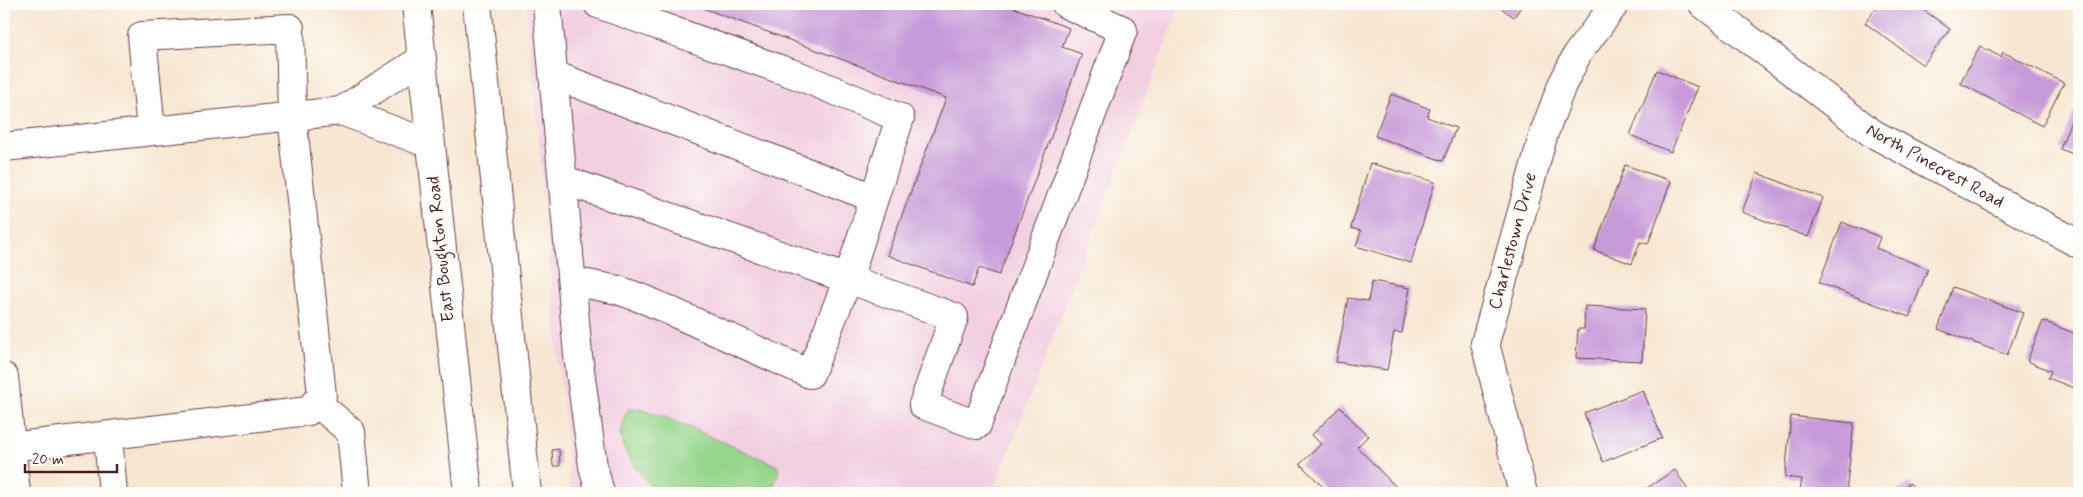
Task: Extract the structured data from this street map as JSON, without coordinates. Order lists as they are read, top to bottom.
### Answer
{
  "streets": {
    "street": ["North Pinecrest Road", "Charlestown Drive", "East Boughton Road"]
  },
  "scale_bar": "20 m"
}
